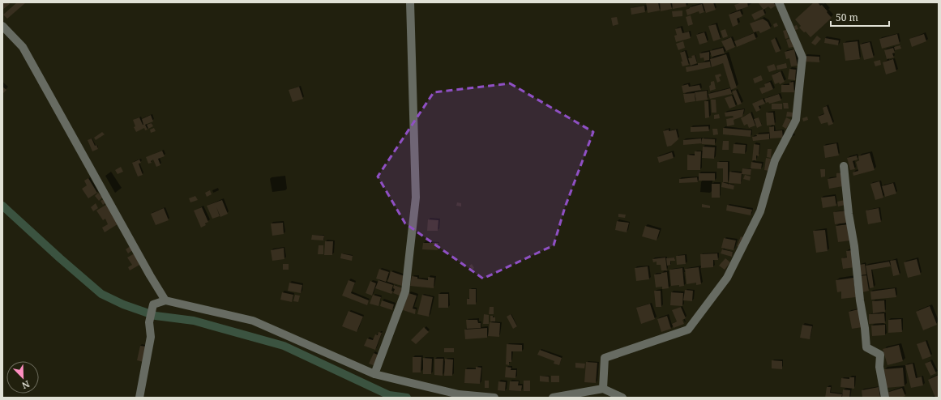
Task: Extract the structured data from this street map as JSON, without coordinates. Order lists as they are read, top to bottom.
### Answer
{
  "scale_bar": "50 m",
  "north": "bottom right"
}
